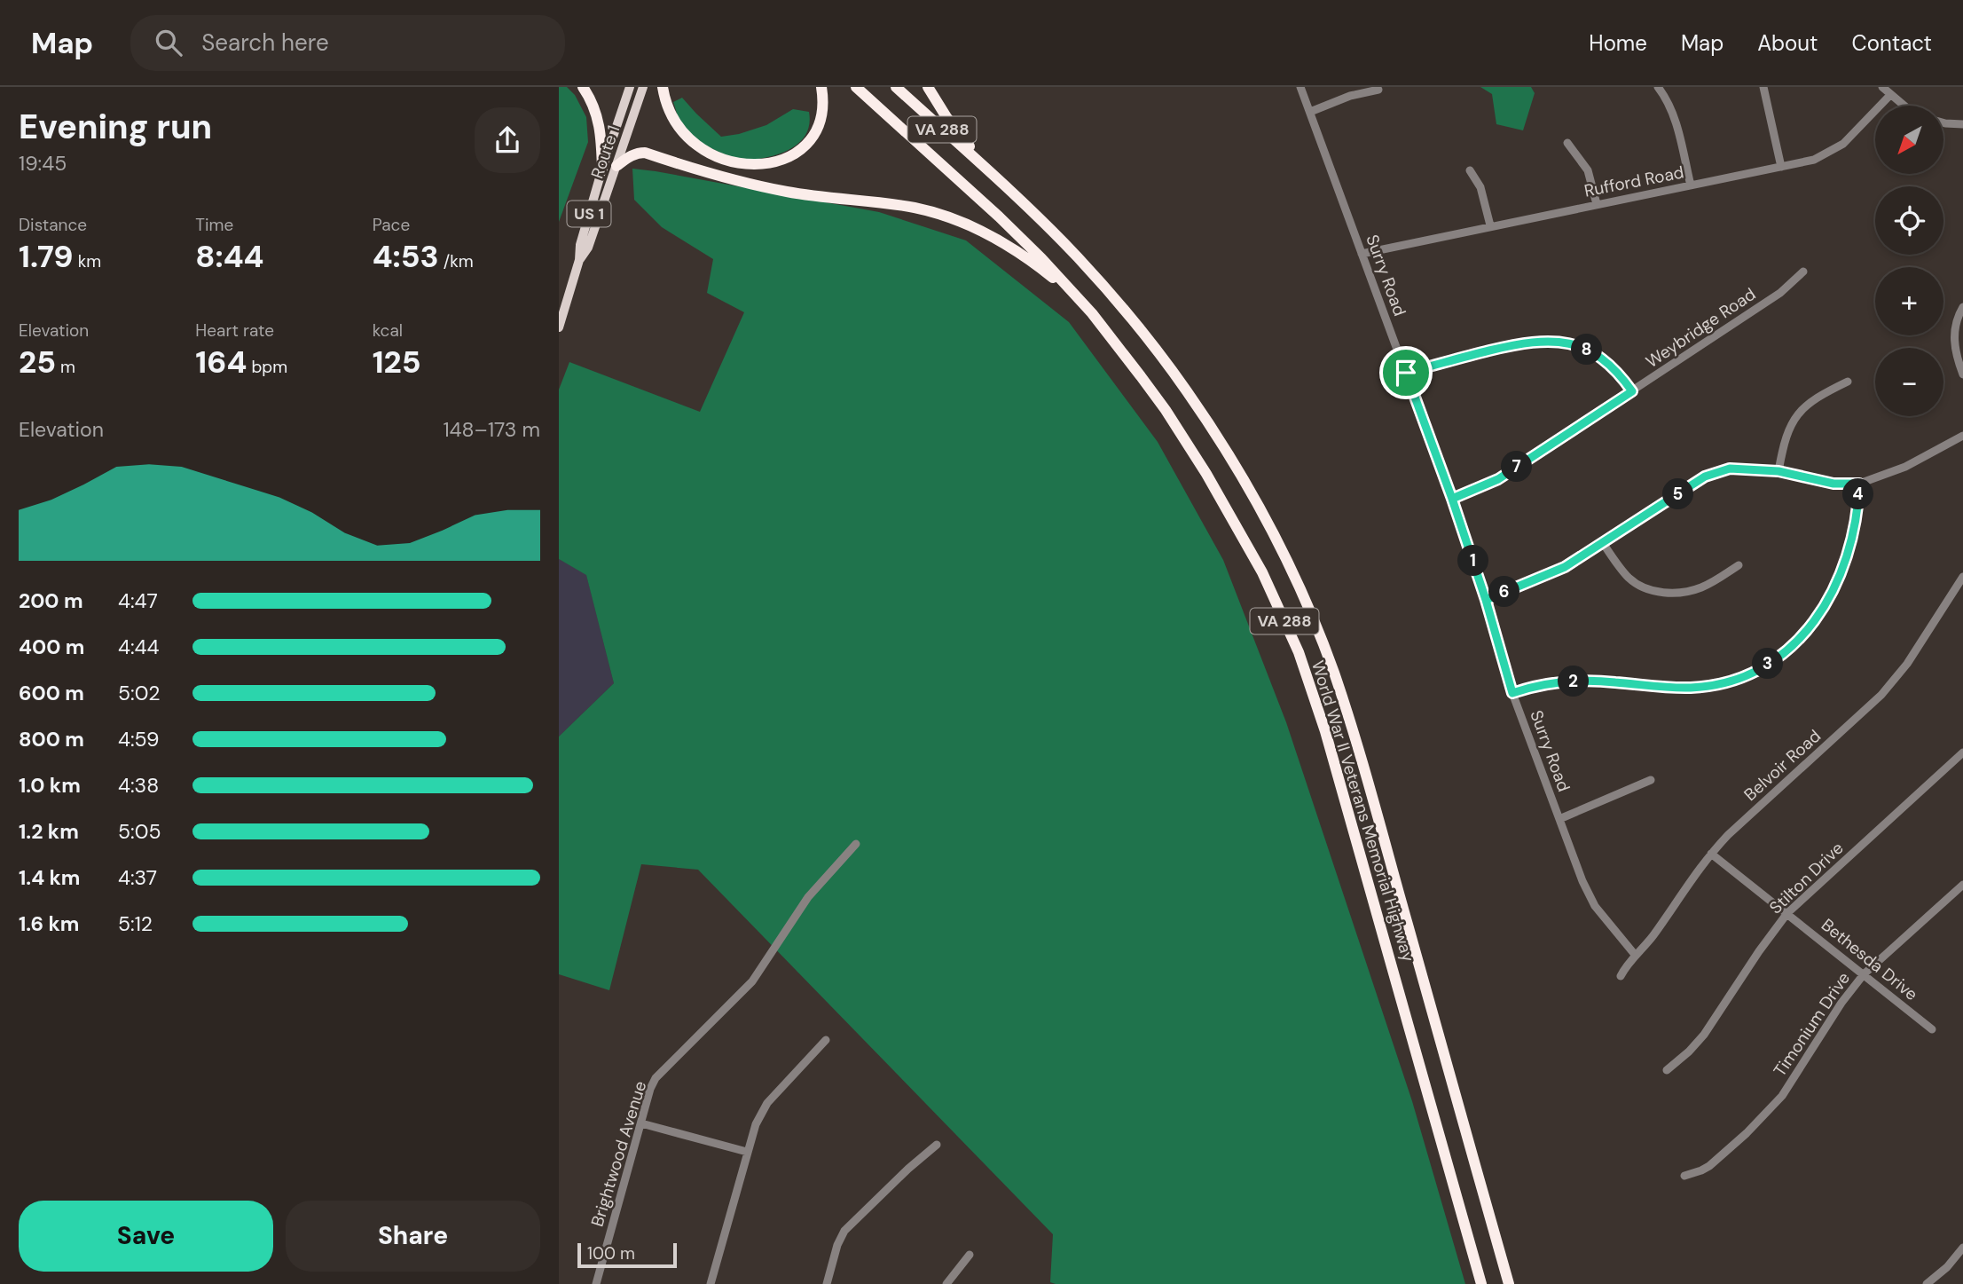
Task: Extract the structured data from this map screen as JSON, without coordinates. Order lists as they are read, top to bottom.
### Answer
{
  "streets": {
    "highway": ["VA 288", "World War II Veterans Memorial Highway"],
    "main road": ["Route 1", "US 1"],
    "street": [
      "Rufford Road",
      "Surry Road",
      "Weybridge Road",
      "Belvoir Road",
      "Stilton Drive",
      "Bethesda Drive",
      "Timonium Drive",
      "Brightwood Avenue"
    ]
  },
  "crossings": [
    ["Rufford Road", "Surry Road"],
    ["Surry Road", "Weybridge Road"],
    ["Surry Road", "Belvoir Road"],
    ["Belvoir Road", "Bethesda Drive"],
    ["Stilton Drive", "Bethesda Drive"],
    ["Bethesda Drive", "Timonium Drive"]
  ],
  "scale_bar": "100 m",
  "north": "bottom left",
  "page": {
    "header": "Map",
    "search": "Search here",
    "nav": [
      "Home",
      "Map",
      "About",
      "Contact"
    ],
    "heading": ["Evening run", "19:45"],
    "map_buttons": ["+", "−"],
    "stats": [
      ["Distance", "1.79 km"],
      ["Time", "8:44"],
      ["Pace", "4:53 /km"],
      ["Elevation", "25 m"],
      ["Heart rate", "164 bpm"],
      ["kcal", "125"]
    ],
    "pins": [
      "8",
      "7",
      "4",
      "5",
      "1",
      "6",
      "3",
      "2"
    ],
    "chart": ["Elevation", "148–173 m"],
    "list": [
      {
        "name": "200 m",
        "note": "4:47"
      },
      {
        "name": "400 m",
        "note": "4:44"
      },
      {
        "name": "600 m",
        "note": "5:02"
      },
      {
        "name": "800 m",
        "note": "4:59"
      },
      {
        "name": "1.0 km",
        "note": "4:38"
      },
      {
        "name": "1.2 km",
        "note": "5:05"
      },
      {
        "name": "1.4 km",
        "note": "4:37"
      },
      {
        "name": "1.6 km",
        "note": "5:12"
      }
    ],
    "buttons": ["Save", "Share"],
    "scale": "100 m"
  }
}
